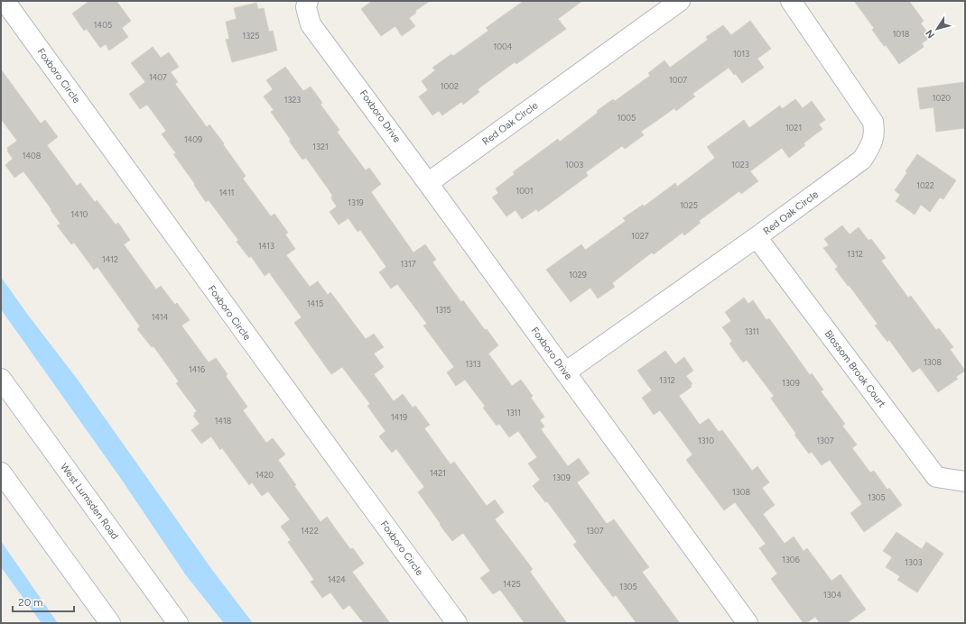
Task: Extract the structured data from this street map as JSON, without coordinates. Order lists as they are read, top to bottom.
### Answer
{
  "streets": {
    "street": [
      "Foxboro Circle",
      "Foxboro Drive",
      "Red Oak Circle",
      "Blossom Brook Court",
      "West Lumsden Road"
    ]
  },
  "crossings": [
    ["Foxboro Drive", "Red Oak Circle"],
    ["Red Oak Circle", "Blossom Brook Court"]
  ],
  "house_numbers": [
    "1405",
    "1018",
    "1325",
    "1004",
    "1013",
    "1407",
    "1007",
    "1002",
    "1020",
    "1323",
    "1005",
    "1021",
    "1409",
    "1321",
    "1408",
    "1003",
    "1023",
    "1022",
    "1001",
    "1411",
    "1319",
    "1025",
    "1410",
    "1027",
    "1413",
    "1312",
    "1412",
    "1317",
    "1029",
    "1415",
    "1315",
    "1414",
    "1311",
    "1308",
    "1313",
    "1416",
    "1312",
    "1309",
    "1311",
    "1419",
    "1418",
    "1310",
    "1307",
    "1421",
    "1420",
    "1309",
    "1308",
    "1305",
    "1422",
    "1307",
    "1306",
    "1303",
    "1424",
    "1425",
    "1305",
    "1304"
  ],
  "scale_bar": "20 m",
  "north": "bottom left"
}
